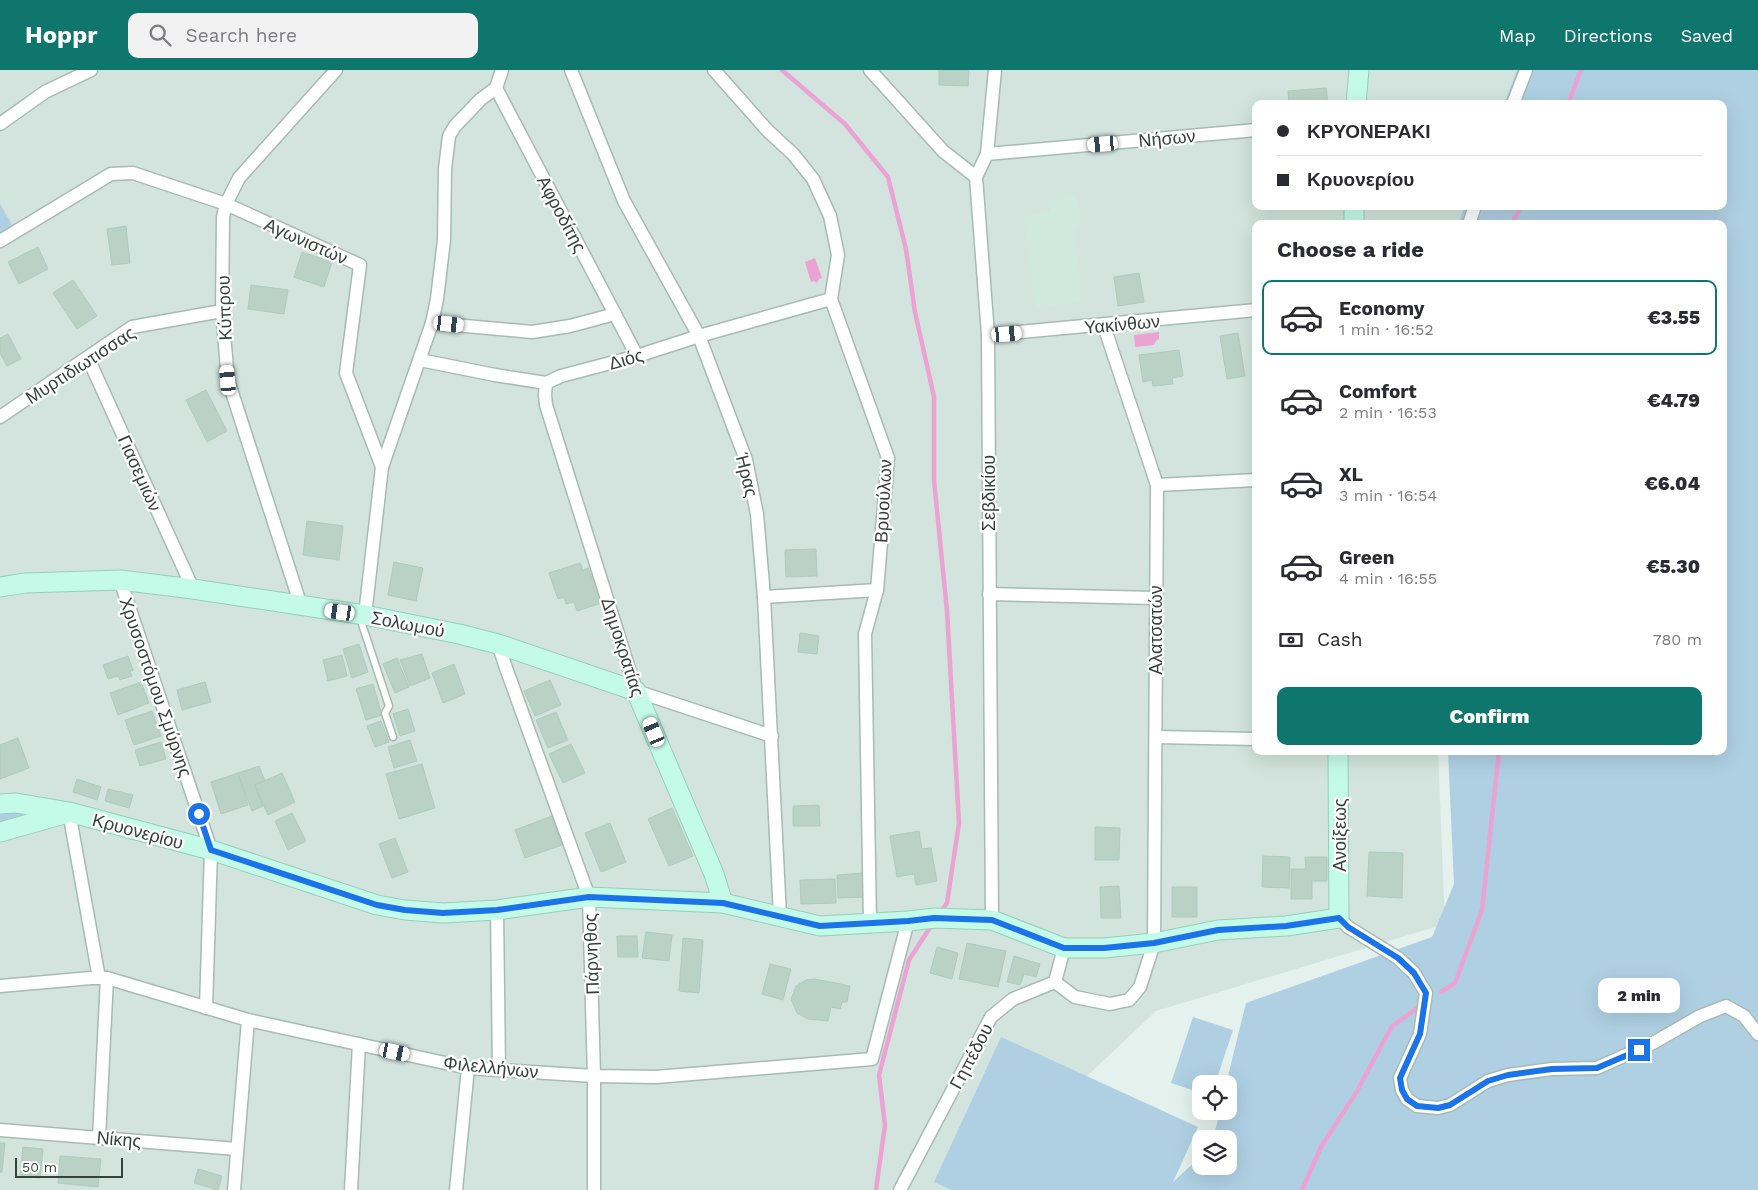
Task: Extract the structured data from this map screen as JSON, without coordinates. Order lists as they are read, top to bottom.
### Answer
{
  "streets": {
    "main road": [
      "Σολωμού",
      "Δημοκρατίας",
      "Κρυονερίου",
      "Ανοίξεως"
    ],
    "street": [
      "Νήσων",
      "Αφροδίτης",
      "Αγωνιστών",
      "Κύπρου",
      "Υακίνθων",
      "Διός",
      "Μυρτιδιωτισσας",
      "Γιασεμιών",
      "Ήρας",
      "Σεβδικίου",
      "Βρυούλων",
      "Αλατσατών",
      "Χρυσοστόμου Σμύρνης",
      "Πάρνηθος",
      "Γηπέδου",
      "Φιλελλήνων",
      "Νίκης"
    ]
  },
  "crossings": [
    ["Νήσων", "Σεβδικίου"],
    ["Αφροδίτης", "Διός"],
    ["Αγωνιστών", "Κύπρου"],
    ["Κύπρου", "Μυρτιδιωτισσας"],
    ["Κύπρου", "Σολωμού"],
    ["Υακίνθων", "Σεβδικίου"],
    ["Υακίνθων", "Αλατσατών"],
    ["Διός", "Ήρας"],
    ["Διός", "Βρυούλων"],
    ["Διός", "Δημοκρατίας"],
    ["Μυρτιδιωτισσας", "Γιασεμιών"],
    ["Γιασεμιών", "Σολωμού"],
    ["Ήρας", "Σολωμού"],
    ["Ήρας", "Κρυονερίου"],
    ["Σεβδικίου", "Κρυονερίου"],
    ["Βρυούλων", "Κρυονερίου"],
    ["Σολωμού", "Δημοκρατίας"],
    ["Σολωμού", "Χρυσοστόμου Σμύρνης"],
    ["Σολωμού", "Πάρνηθος"],
    ["Αλατσατών", "Κρυονερίου"],
    ["Αλατσατών", "Γηπέδου"],
    ["Δημοκρατίας", "Κρυονερίου"],
    ["Χρυσοστόμου Σμύρνης", "Κρυονερίου"],
    ["Κρυονερίου", "Ανοίξεως"],
    ["Κρυονερίου", "Πάρνηθος"],
    ["Κρυονερίου", "Φιλελλήνων"],
    ["Πάρνηθος", "Φιλελλήνων"]
  ],
  "scale_bar": "50 m",
  "page": {
    "header": "Hoppr",
    "search": "Search here",
    "nav": ["Map", "Directions", "Saved"],
    "banner": ["ΚΡΥΟΝΕΡΑΚΙ", "Κρυονερίου"],
    "heading": "Choose a ride",
    "list": [
      {
        "name": "Economy",
        "note": "1 min · 16:52",
        "value": "€3.55"
      },
      {
        "name": "Comfort",
        "note": "2 min · 16:53",
        "value": "€4.79"
      },
      {
        "name": "XL",
        "note": "3 min · 16:54",
        "value": "€6.04"
      },
      {
        "name": "Green",
        "note": "4 min · 16:55",
        "value": "€5.30"
      }
    ],
    "pay": ["Cash", "780 m"],
    "buttons": "Confirm",
    "bubble": "2 min",
    "scale": "50 m"
  }
}
